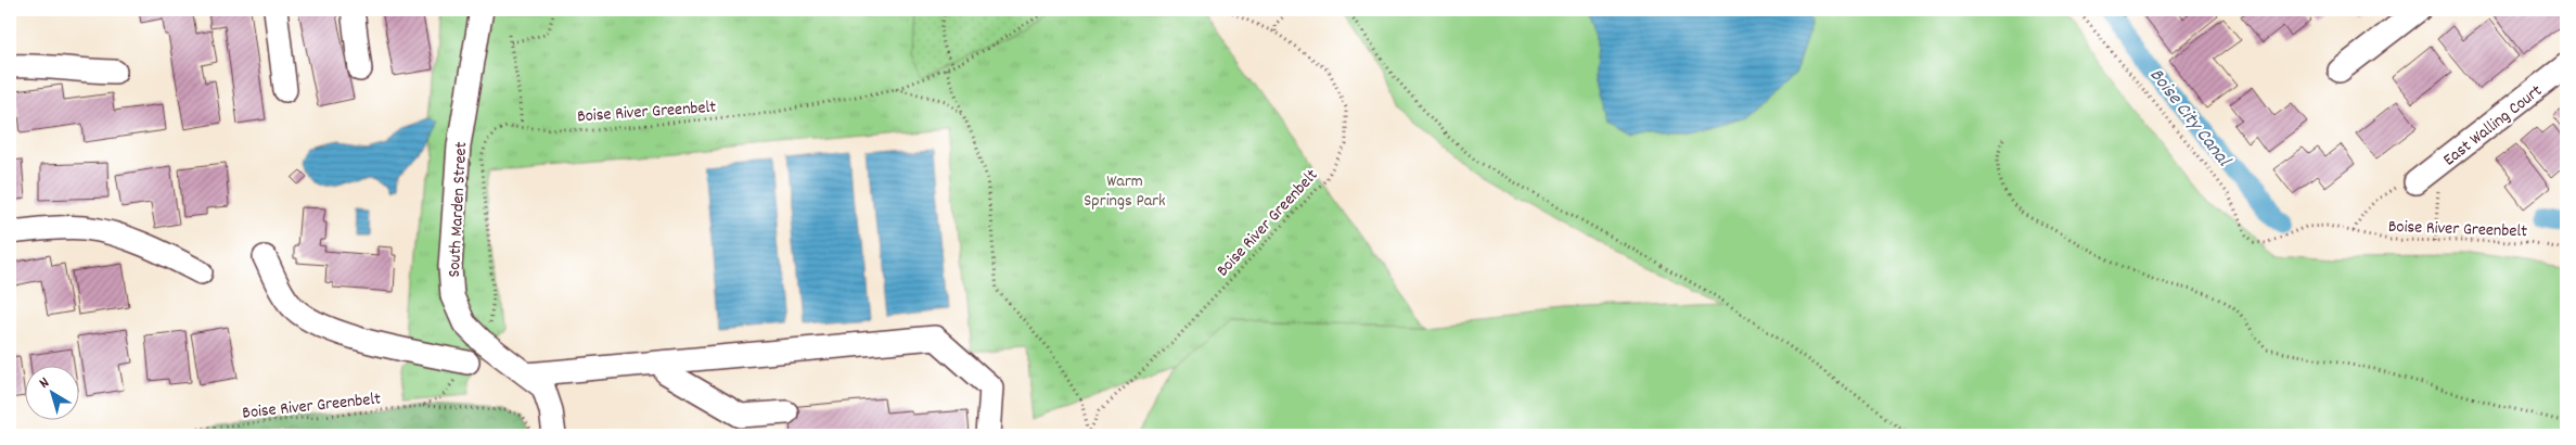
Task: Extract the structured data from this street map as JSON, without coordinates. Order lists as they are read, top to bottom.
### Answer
{
  "streets": {
    "street": ["East Walling Court", "South Marden Street"],
    "path": ["Boise River Greenbelt"]
  },
  "crossings": [
    ["Boise River Greenbelt", "South Marden Street"]
  ],
  "water": ["Boise City Canal"],
  "parks": ["Warm Springs Park"],
  "north": "top left"
}
